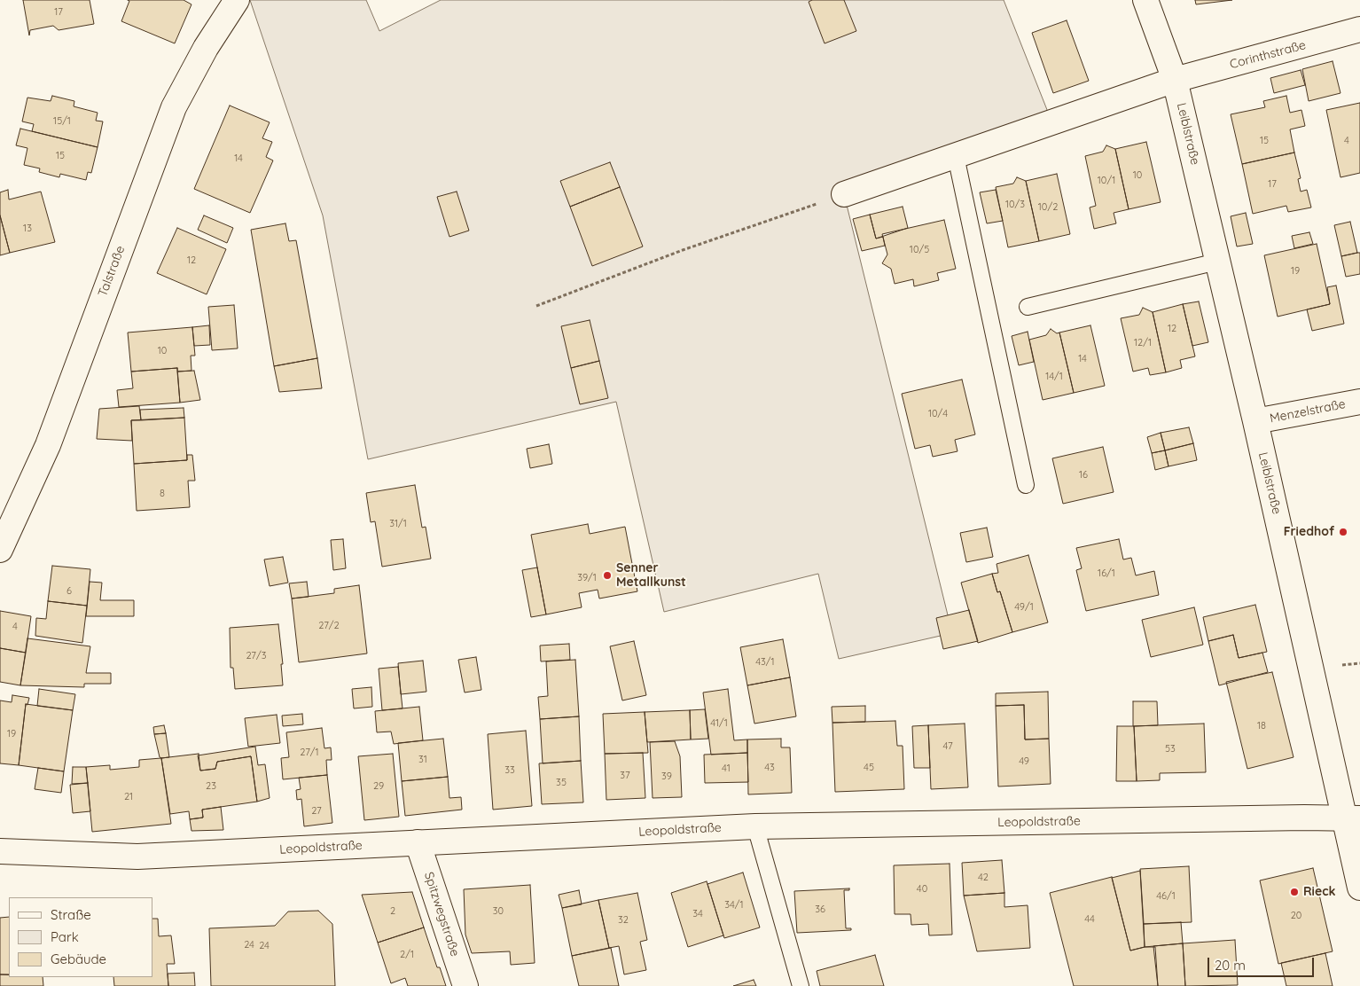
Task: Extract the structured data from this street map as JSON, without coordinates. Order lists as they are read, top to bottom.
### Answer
{
  "streets": {
    "street": [
      "Corinthstraße",
      "Leiblstraße",
      "Talstraße",
      "Menzelstraße",
      "Leopoldstraße",
      "Spitzwegstraße"
    ]
  },
  "crossings": [
    ["Corinthstraße", "Leiblstraße"],
    ["Leiblstraße", "Menzelstraße"],
    ["Leiblstraße", "Leopoldstraße"],
    ["Leopoldstraße", "Spitzwegstraße"]
  ],
  "places": ["Friedhof", "Senner Metallkunst", "Rieck"],
  "house_numbers": [
    "17",
    "15/1",
    "15",
    "4",
    "15",
    "14",
    "10",
    "10/1",
    "17",
    "10/3",
    "10/2",
    "13",
    "10/5",
    "12",
    "19",
    "12",
    "12/1",
    "10",
    "14",
    "14/1",
    "10/4",
    "16",
    "8",
    "31/1",
    "16/1",
    "39/1",
    "6",
    "49/1",
    "27/2",
    "4",
    "27/3",
    "43/1",
    "41/1",
    "18",
    "19",
    "47",
    "53",
    "27/1",
    "31",
    "49",
    "43",
    "45",
    "41",
    "33",
    "37",
    "39",
    "35",
    "23",
    "29",
    "21",
    "27",
    "42",
    "40",
    "46/1",
    "34/1",
    "36",
    "2",
    "30",
    "34",
    "20",
    "44",
    "32",
    "24",
    "24",
    "2/1"
  ],
  "legend": ["Straße", "Park", "Gebäude"],
  "scale_bar": "20 m"
}
